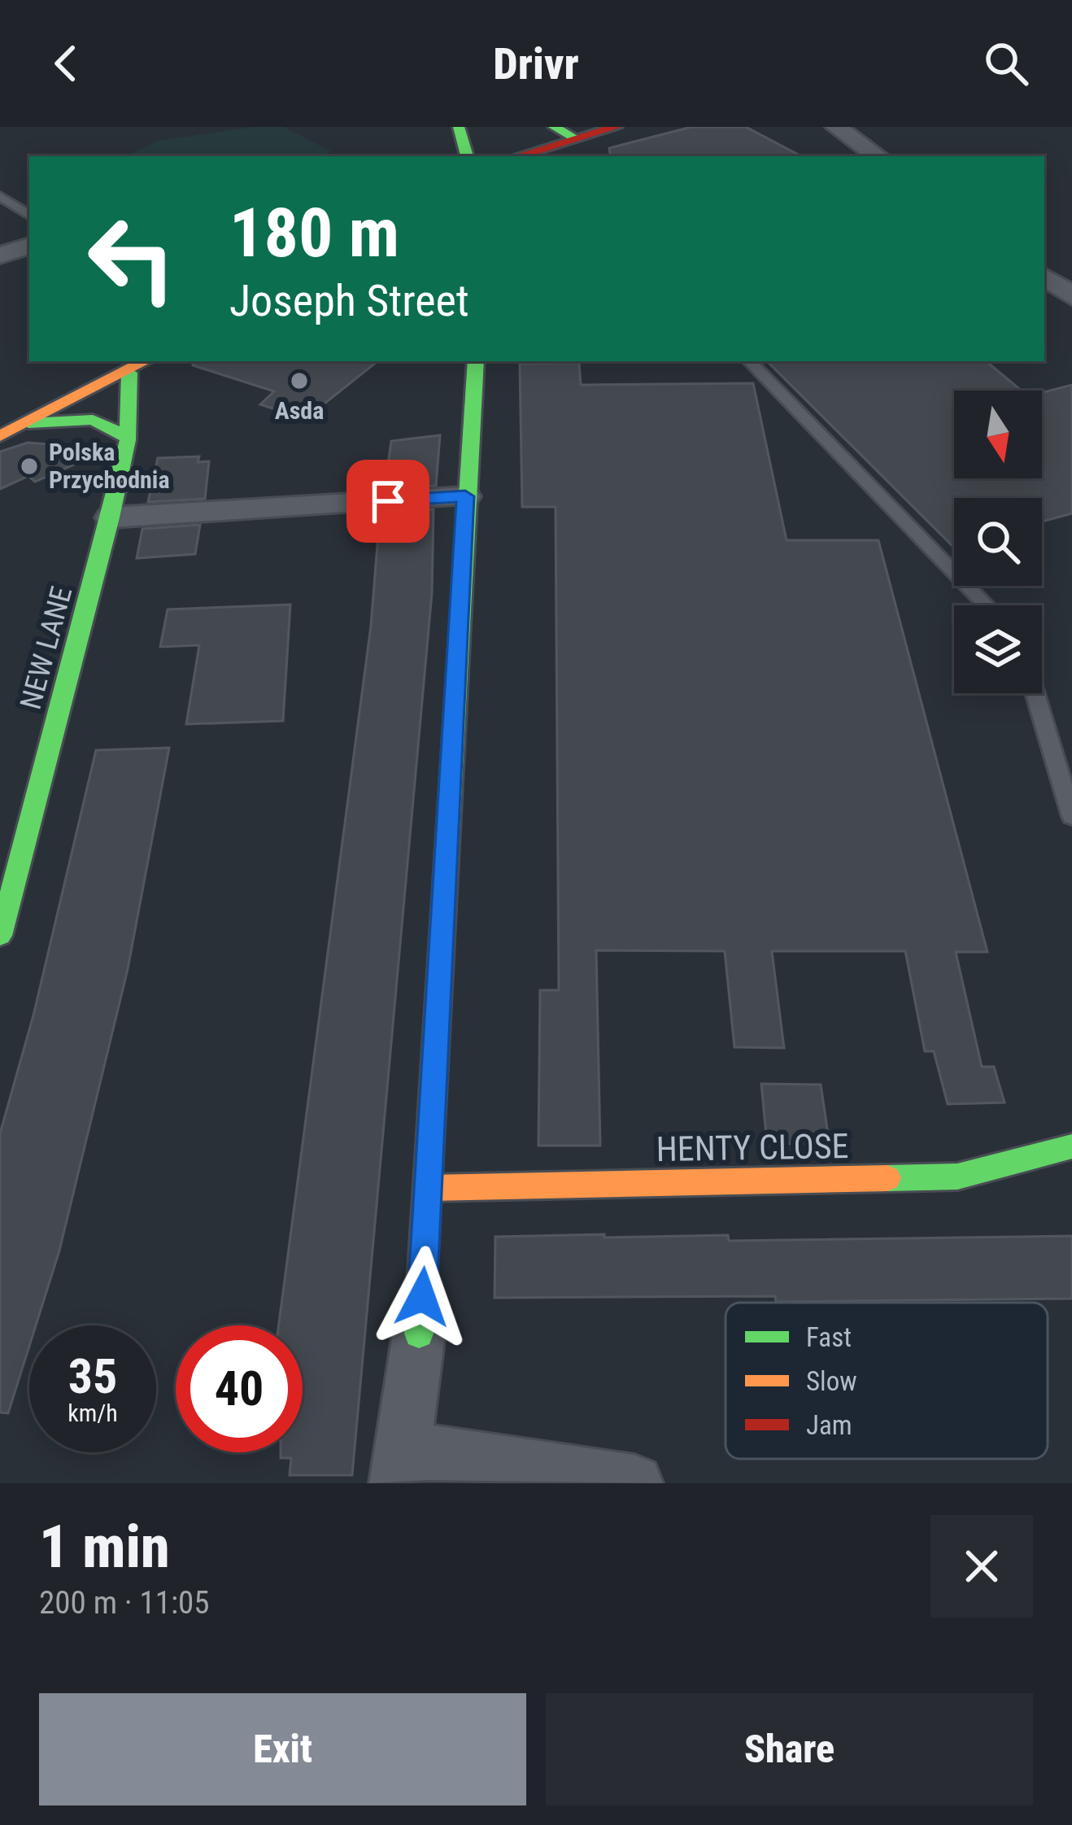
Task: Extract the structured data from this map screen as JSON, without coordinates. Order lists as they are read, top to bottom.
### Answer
{
  "streets": {
    "street": ["NEW LANE", "HENTY CLOSE"]
  },
  "places": ["Asda", "Polska Przychodnia"],
  "legend": ["Fast", "Slow", "Jam"],
  "north": "bottom",
  "page": {
    "header": "Drivr",
    "turn": ["180 m", "Joseph Street"],
    "speed": "35 km/h",
    "limit": "40",
    "heading": ["1 min", "200 m · 11:05"],
    "buttons": ["Exit", "Share"]
  }
}
